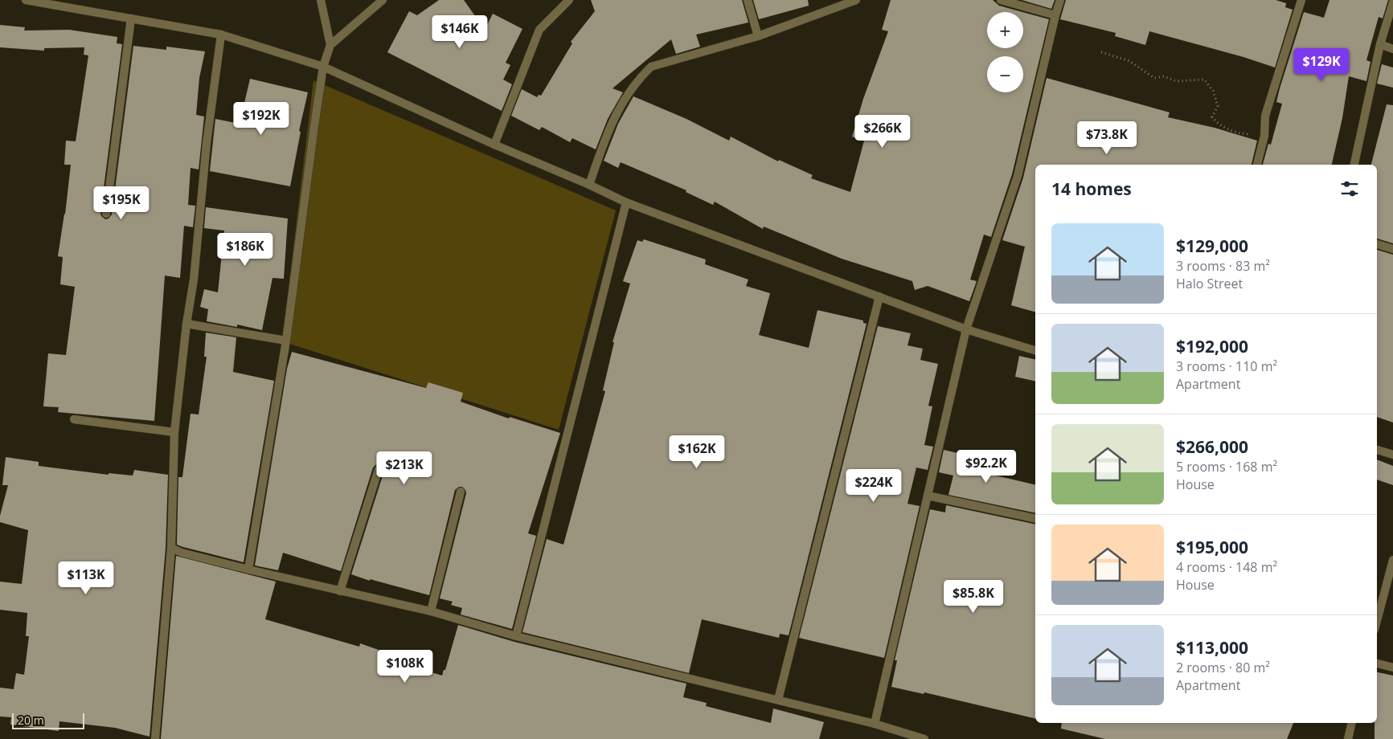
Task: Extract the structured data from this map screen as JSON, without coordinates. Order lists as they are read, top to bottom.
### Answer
{
  "scale_bar": "20 m",
  "page": {
    "map_buttons": ["+", "−"],
    "price": [
      "$146K",
      "$129K",
      "$192K",
      "$266K",
      "$73.8K",
      "$195K",
      "$186K",
      "$162K",
      "$92.2K",
      "$213K",
      "$224K",
      "$113K",
      "$85.8K",
      "$108K"
    ],
    "heading": "14 homes",
    "list": [
      {
        "name": "$129,000",
        "note": "3 rooms · 83 m² · Halo Street"
      },
      {
        "name": "$192,000",
        "note": "3 rooms · 110 m² · Apartment"
      },
      {
        "name": "$266,000",
        "note": "5 rooms · 168 m² · House"
      },
      {
        "name": "$195,000",
        "note": "4 rooms · 148 m² · House"
      },
      {
        "name": "$113,000",
        "note": "2 rooms · 80 m² · Apartment"
      }
    ],
    "scale": "20 m"
  }
}
